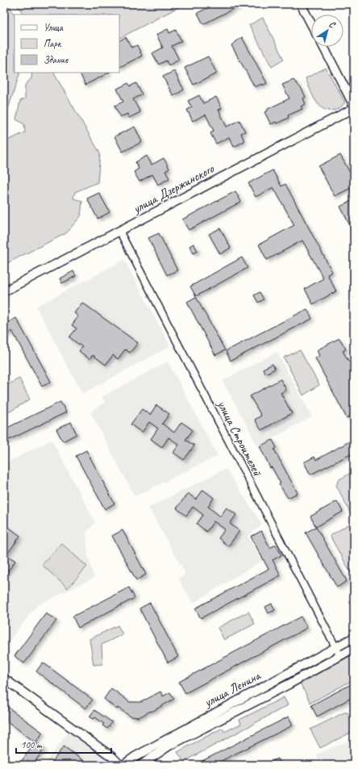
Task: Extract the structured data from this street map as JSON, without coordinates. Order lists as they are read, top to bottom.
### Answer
{
  "streets": {
    "main road": ["улица Дзержинского", "улица Ленина"],
    "street": ["улица Строителей"]
  },
  "crossings": [
    ["улица Дзержинского", "улица Строителей"],
    ["улица Строителей", "улица Ленина"]
  ],
  "legend": ["Улица", "Парк", "Здание"],
  "scale_bar": "100 m",
  "north": "top right"
}
